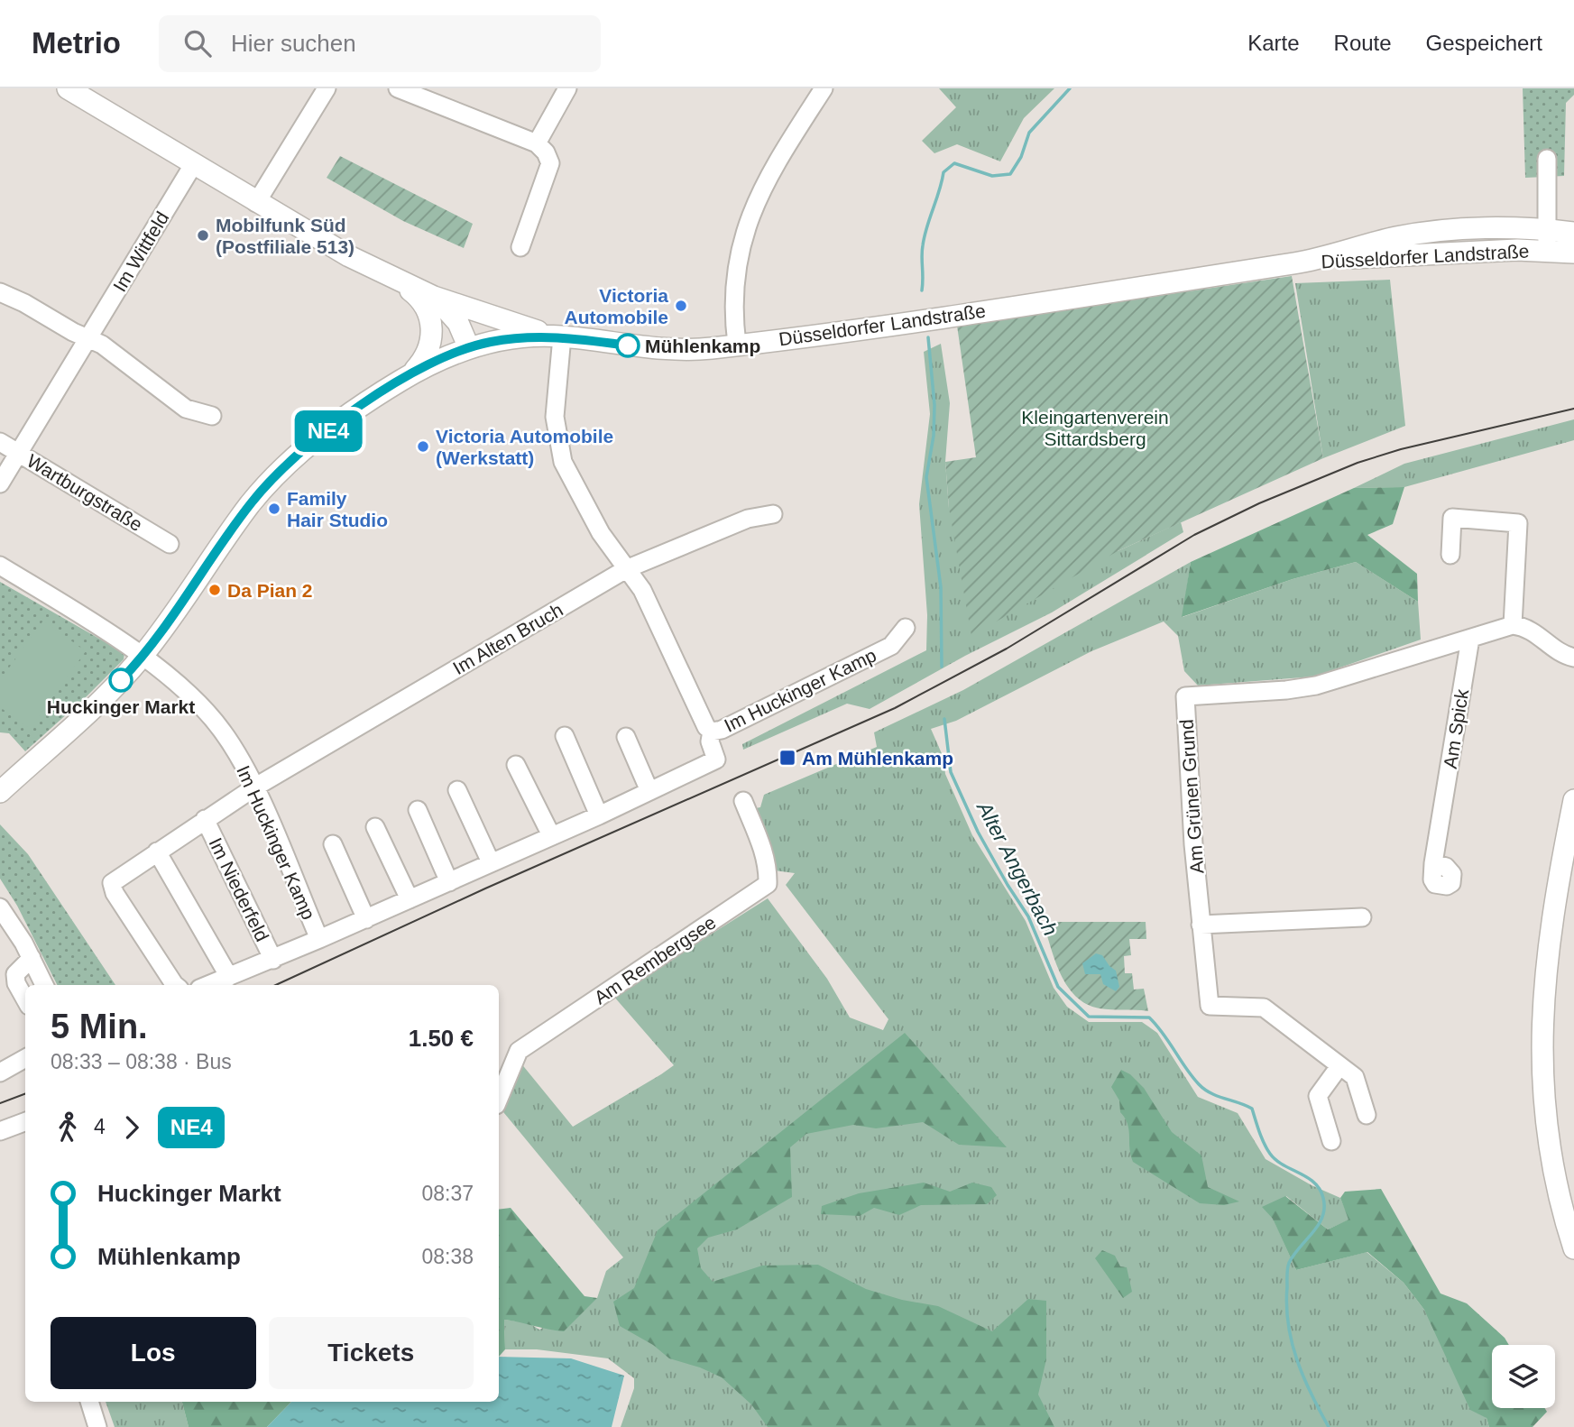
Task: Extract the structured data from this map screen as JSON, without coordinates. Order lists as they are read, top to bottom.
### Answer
{
  "streets": {
    "main road": ["Düsseldorfer Landstraße"],
    "street": [
      "Im Wittfeld",
      "Wartburgstraße",
      "Im Alten Bruch",
      "Im Huckinger Kamp",
      "Am Spick",
      "Am Grünen Grund",
      "Im Niederfeld",
      "Am Rembergsee"
    ]
  },
  "crossings": [
    ["Im Wittfeld", "Wartburgstraße"],
    ["Düsseldorfer Landstraße", "Im Huckinger Kamp"],
    ["Im Alten Bruch", "Im Huckinger Kamp"],
    ["Im Alten Bruch", "Im Niederfeld"],
    ["Im Huckinger Kamp", "Im Niederfeld"],
    ["Am Spick", "Am Grünen Grund"]
  ],
  "water": ["Alter Angerbach"],
  "parks": ["Kleingartenverein Sittardsberg"],
  "places": {
    "other": [
      "Mobilfunk Süd (Postfiliale 513)",
      "Victoria Automobile",
      "Mühlenkamp",
      "Victoria Automobile (Werkstatt)",
      "Family Hair Studio",
      "Da Pian 2",
      "Huckinger Markt"
    ],
    "transit": ["Am Mühlenkamp"]
  },
  "lines": ["bus line NE4"],
  "page": {
    "header": "Metrio",
    "search": "Hier suchen",
    "nav": ["Karte", "Route", "Gespeichert"],
    "on_map": "NE4",
    "heading": ["5 Min.", "08:33 – 08:38 · Bus", "1.50 €"],
    "legs": ["4", "NE4"],
    "list": [
      {
        "name": "Huckinger Markt",
        "value": "08:37"
      },
      {
        "name": "Mühlenkamp",
        "value": "08:38"
      }
    ],
    "buttons": ["Los", "Tickets"]
  }
}
